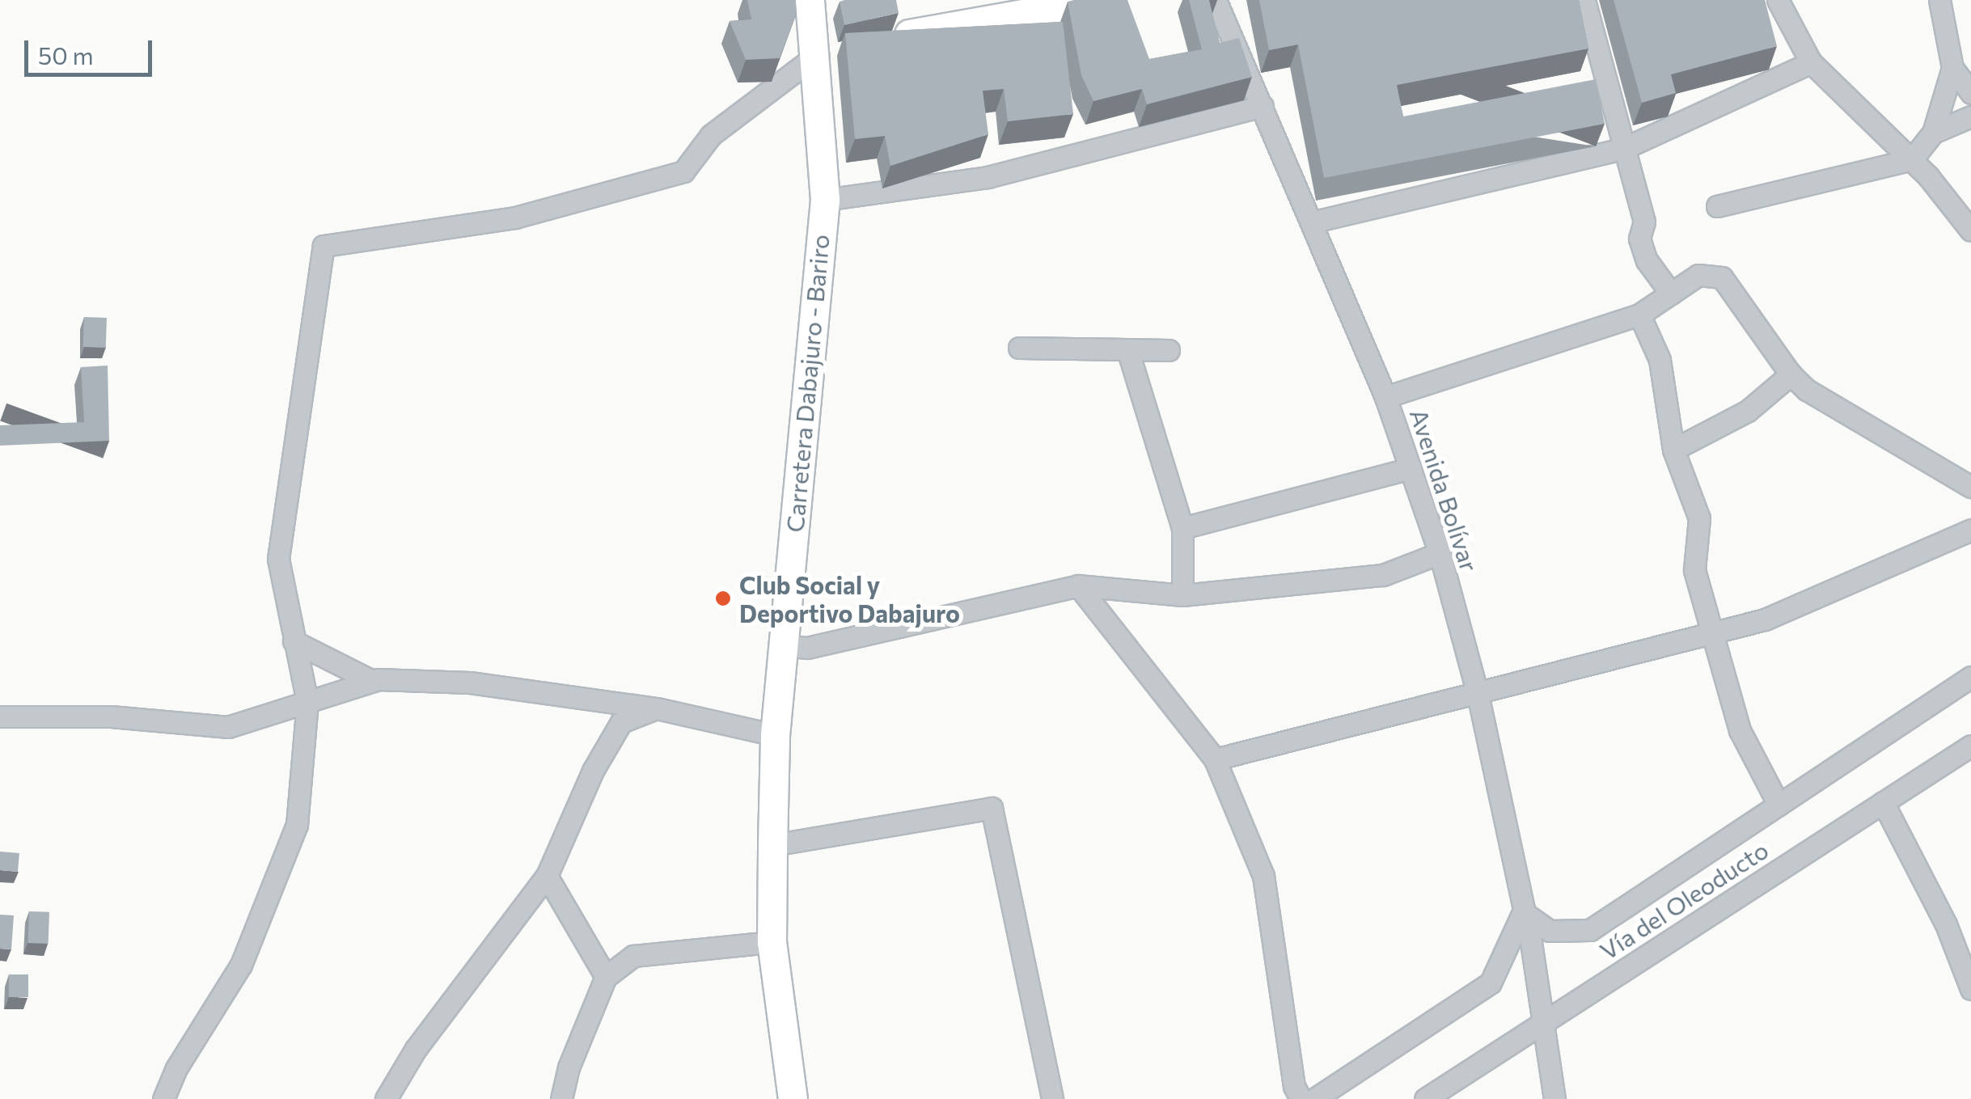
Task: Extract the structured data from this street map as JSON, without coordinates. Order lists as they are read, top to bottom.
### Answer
{
  "streets": {
    "street": ["Carretera Dabajuro - Bariro", "Avenida Bolívar", "Vía del Oleoducto"]
  },
  "crossings": [
    ["Avenida Bolívar", "Vía del Oleoducto"]
  ],
  "places": ["Club Social y Deportivo Dabajuro"],
  "scale_bar": "50 m"
}
